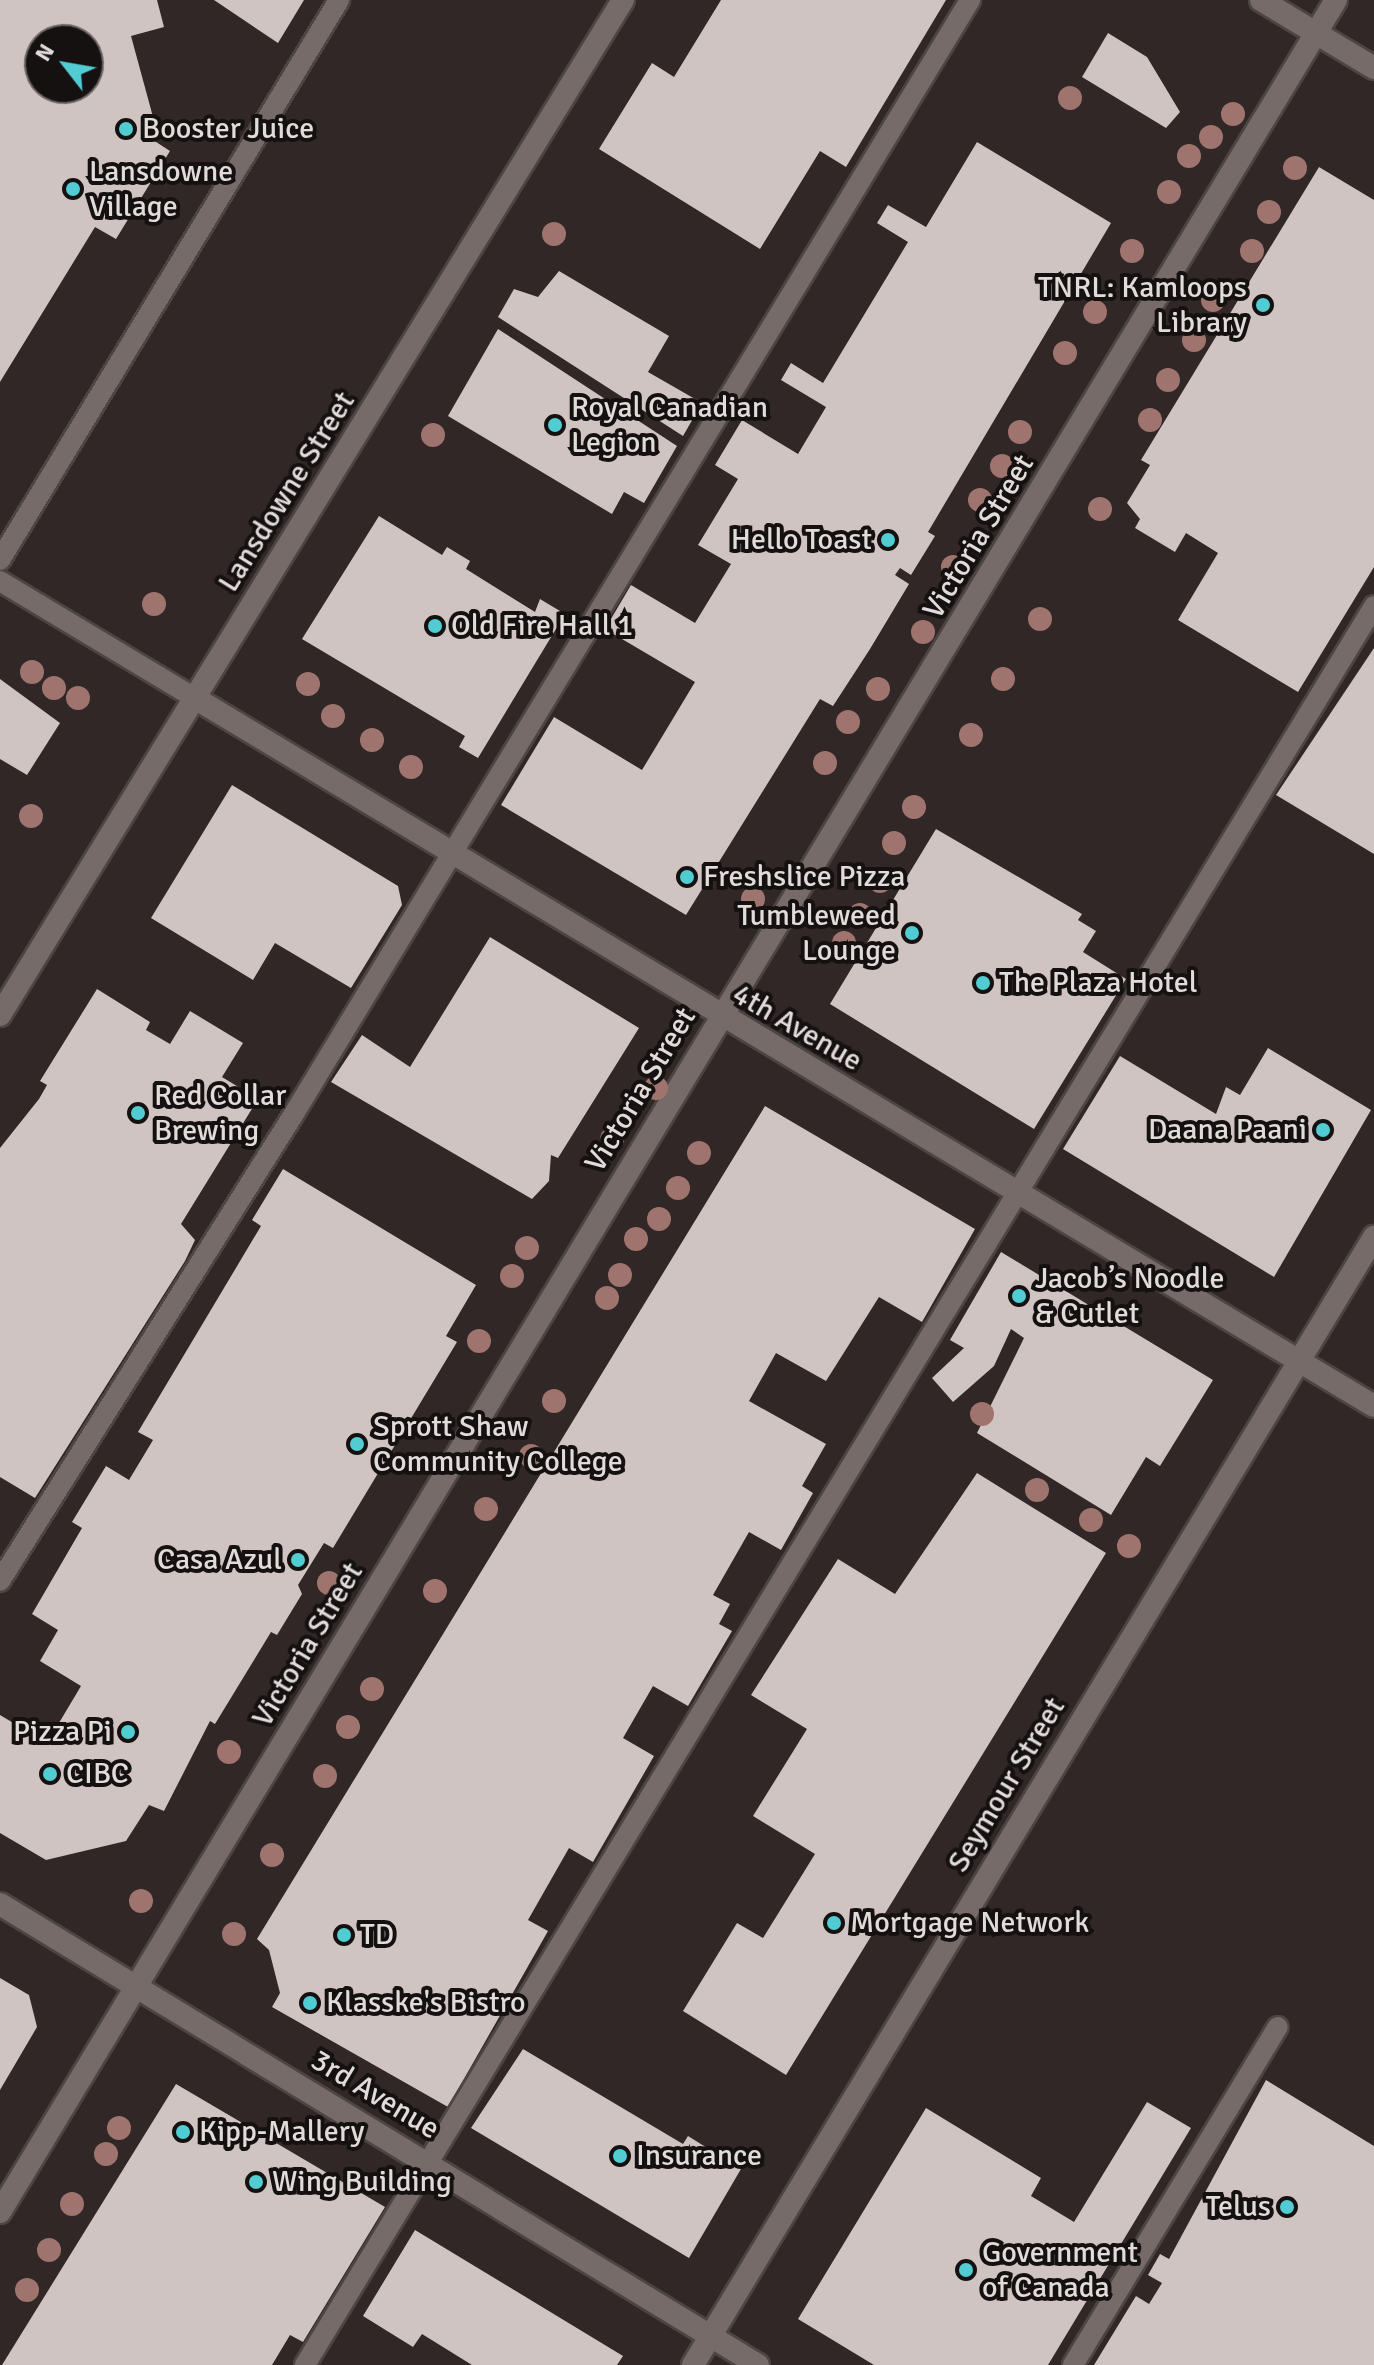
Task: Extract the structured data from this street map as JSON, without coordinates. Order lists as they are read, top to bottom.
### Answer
{
  "streets": {
    "street": [
      "Lansdowne Street",
      "Victoria Street",
      "4th Avenue",
      "Seymour Street",
      "3rd Avenue"
    ]
  },
  "crossings": [
    ["Lansdowne Street", "4th Avenue"],
    ["Victoria Street", "4th Avenue"],
    ["Victoria Street", "3rd Avenue"],
    ["4th Avenue", "Seymour Street"],
    ["Seymour Street", "3rd Avenue"]
  ],
  "places": [
    "Booster Juice",
    "Lansdowne Village",
    "TNRL: Kamloops Library",
    "Royal Canadian Legion",
    "Hello Toast",
    "Old Fire Hall 1",
    "Freshslice Pizza",
    "Tumbleweed Lounge",
    "The Plaza Hotel",
    "Red Collar Brewing",
    "Daana Paani",
    "Jacob’s Noodle & Cutlet",
    "Sprott Shaw Community College",
    "Casa Azul",
    "Pizza Pi",
    "CIBC",
    "Mortgage Network",
    "TD",
    "Klasske's Bistro",
    "Kipp-Mallery",
    "Insurance",
    "Wing Building",
    "Telus",
    "Government of Canada"
  ],
  "north": "top left"
}
